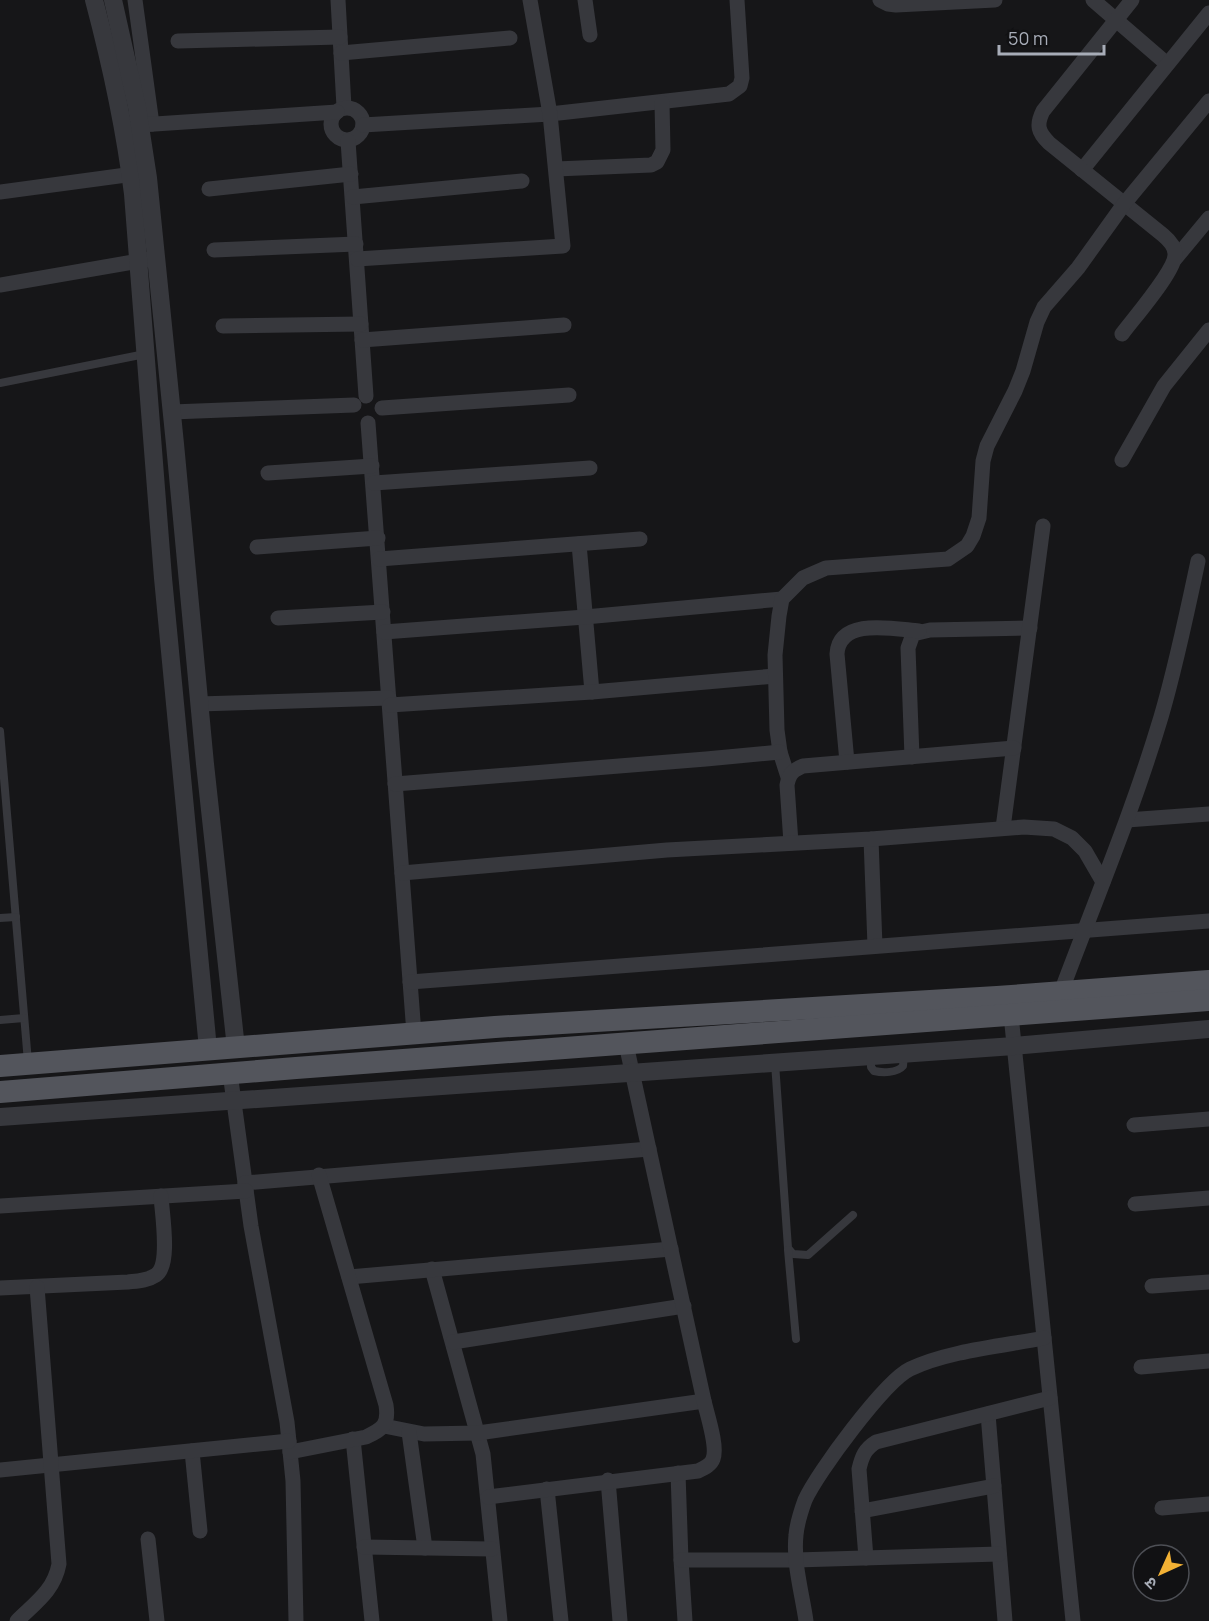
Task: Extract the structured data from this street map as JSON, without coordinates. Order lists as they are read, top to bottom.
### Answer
{
  "scale_bar": "50 m",
  "north": "bottom left"
}
